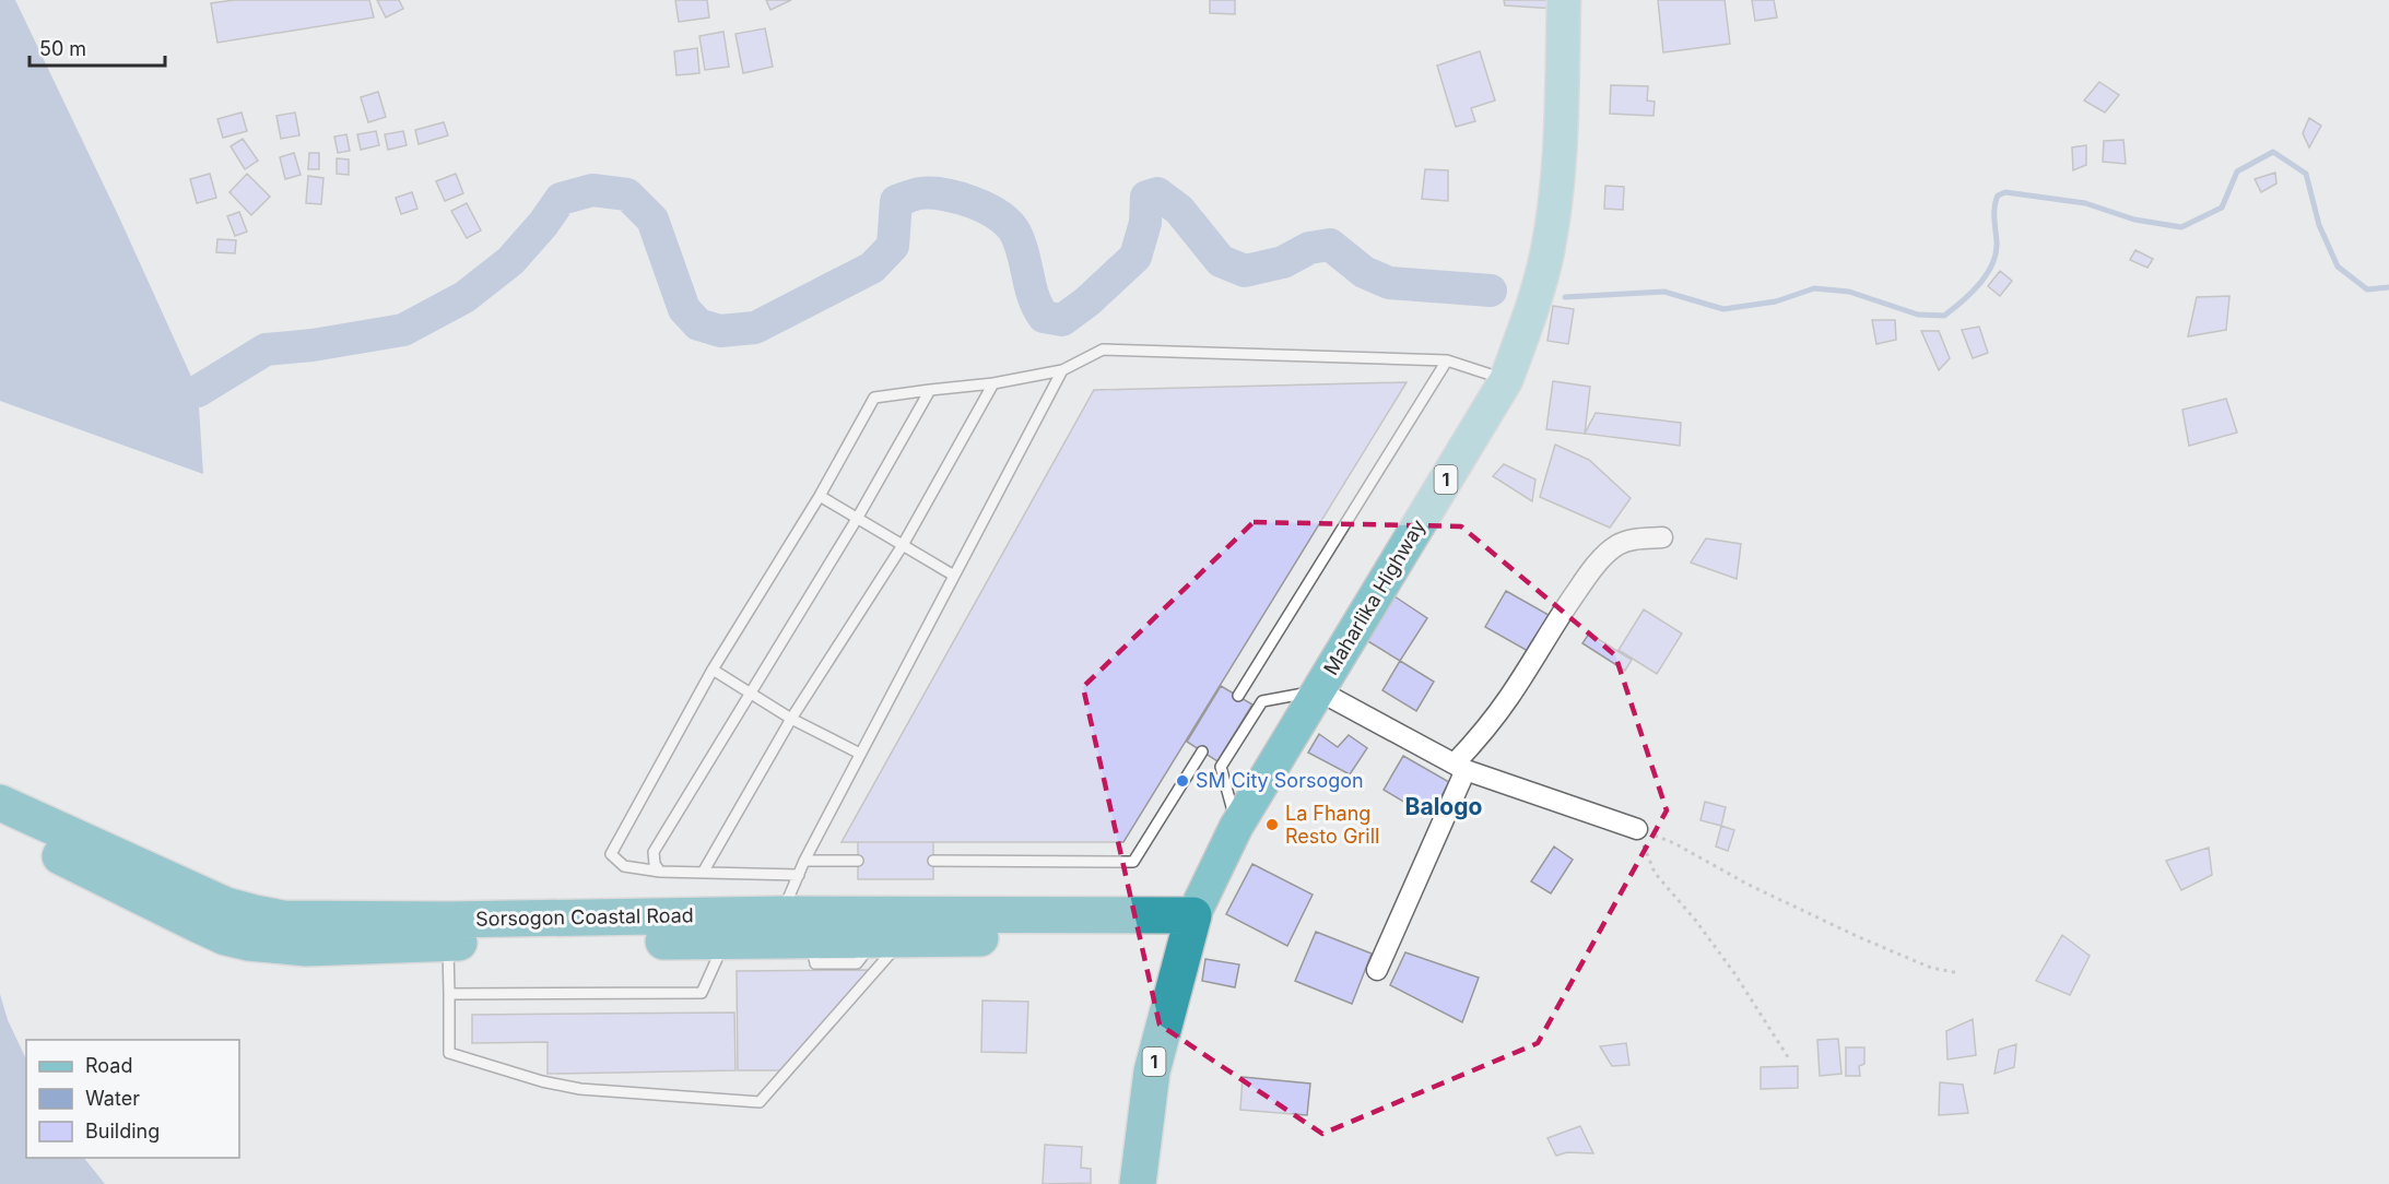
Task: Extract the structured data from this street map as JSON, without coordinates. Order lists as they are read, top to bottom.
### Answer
{
  "streets": {
    "highway": ["1", "Maharlika Highway", "Sorsogon Coastal Road"]
  },
  "crossings": [
    ["Maharlika Highway", "Sorsogon Coastal Road"]
  ],
  "districts": ["Balogo"],
  "places": ["SM City Sorsogon", "La Fhang Resto Grill"],
  "legend": ["Road", "Water", "Building"],
  "scale_bar": "50 m"
}
